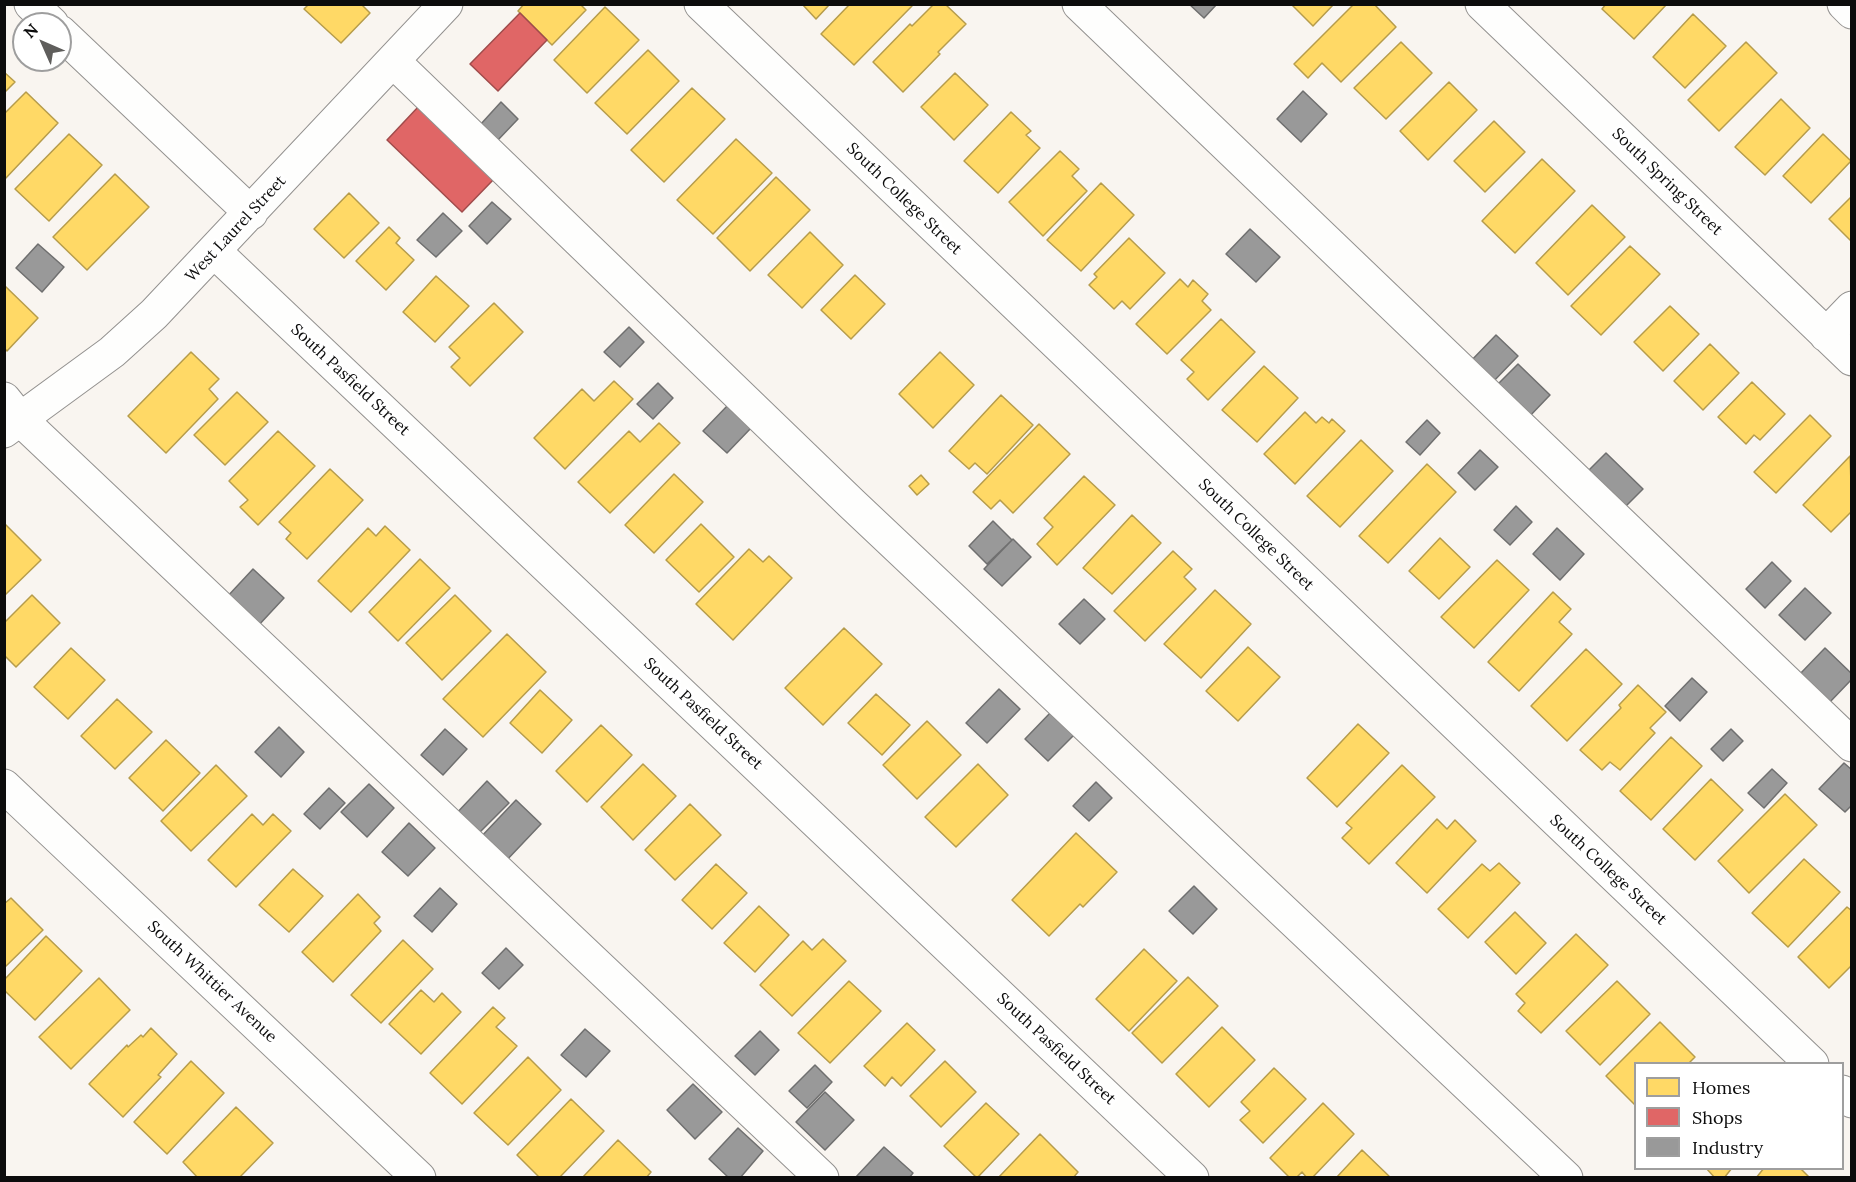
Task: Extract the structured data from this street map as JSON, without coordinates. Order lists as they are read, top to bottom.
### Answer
{
  "streets": {
    "street": [
      "South Spring Street",
      "South College Street",
      "West Laurel Street",
      "South Pasfield Street",
      "South Whittier Avenue"
    ]
  },
  "crossings": [
    ["West Laurel Street", "South Pasfield Street"]
  ],
  "legend": ["Homes", "Shops", "Industry"],
  "north": "top left"
}
